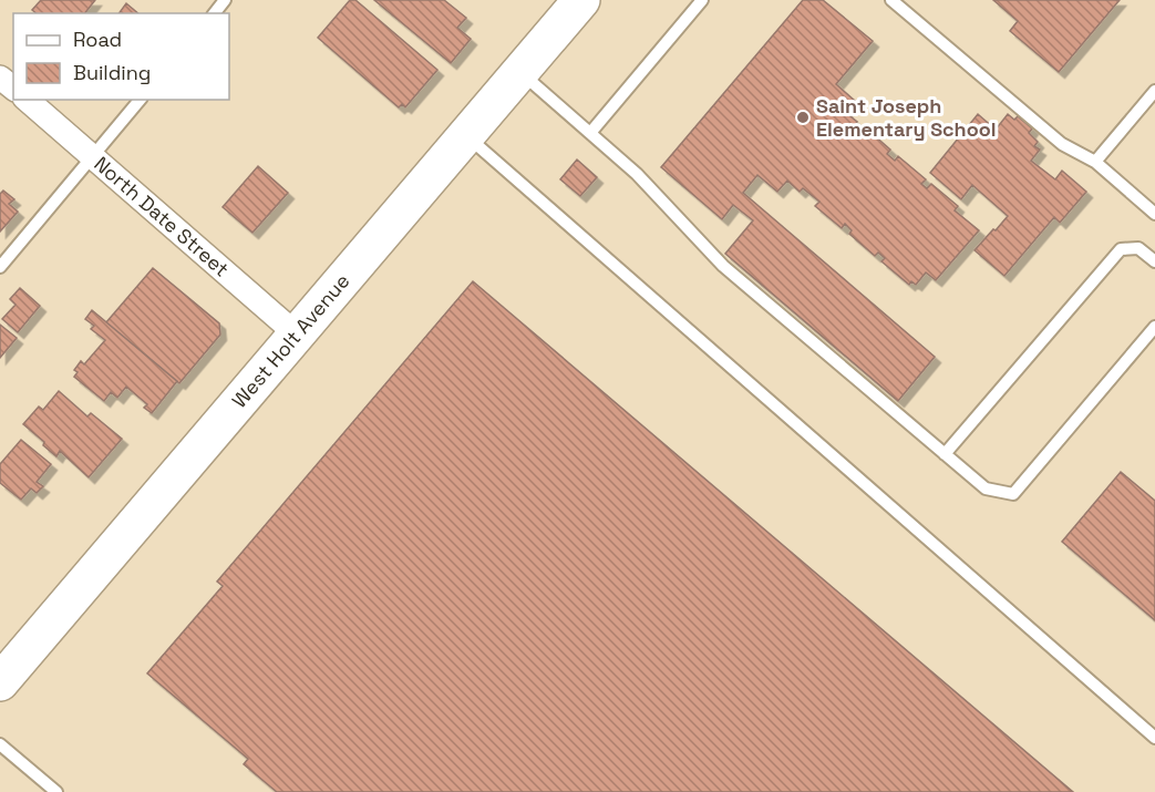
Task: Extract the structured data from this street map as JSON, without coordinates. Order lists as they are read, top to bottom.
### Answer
{
  "streets": {
    "main road": ["West Holt Avenue"],
    "street": ["North Date Street"]
  },
  "crossings": [
    ["North Date Street", "West Holt Avenue"]
  ],
  "places": ["Saint Joseph Elementary School"],
  "legend": ["Road", "Building"]
}
